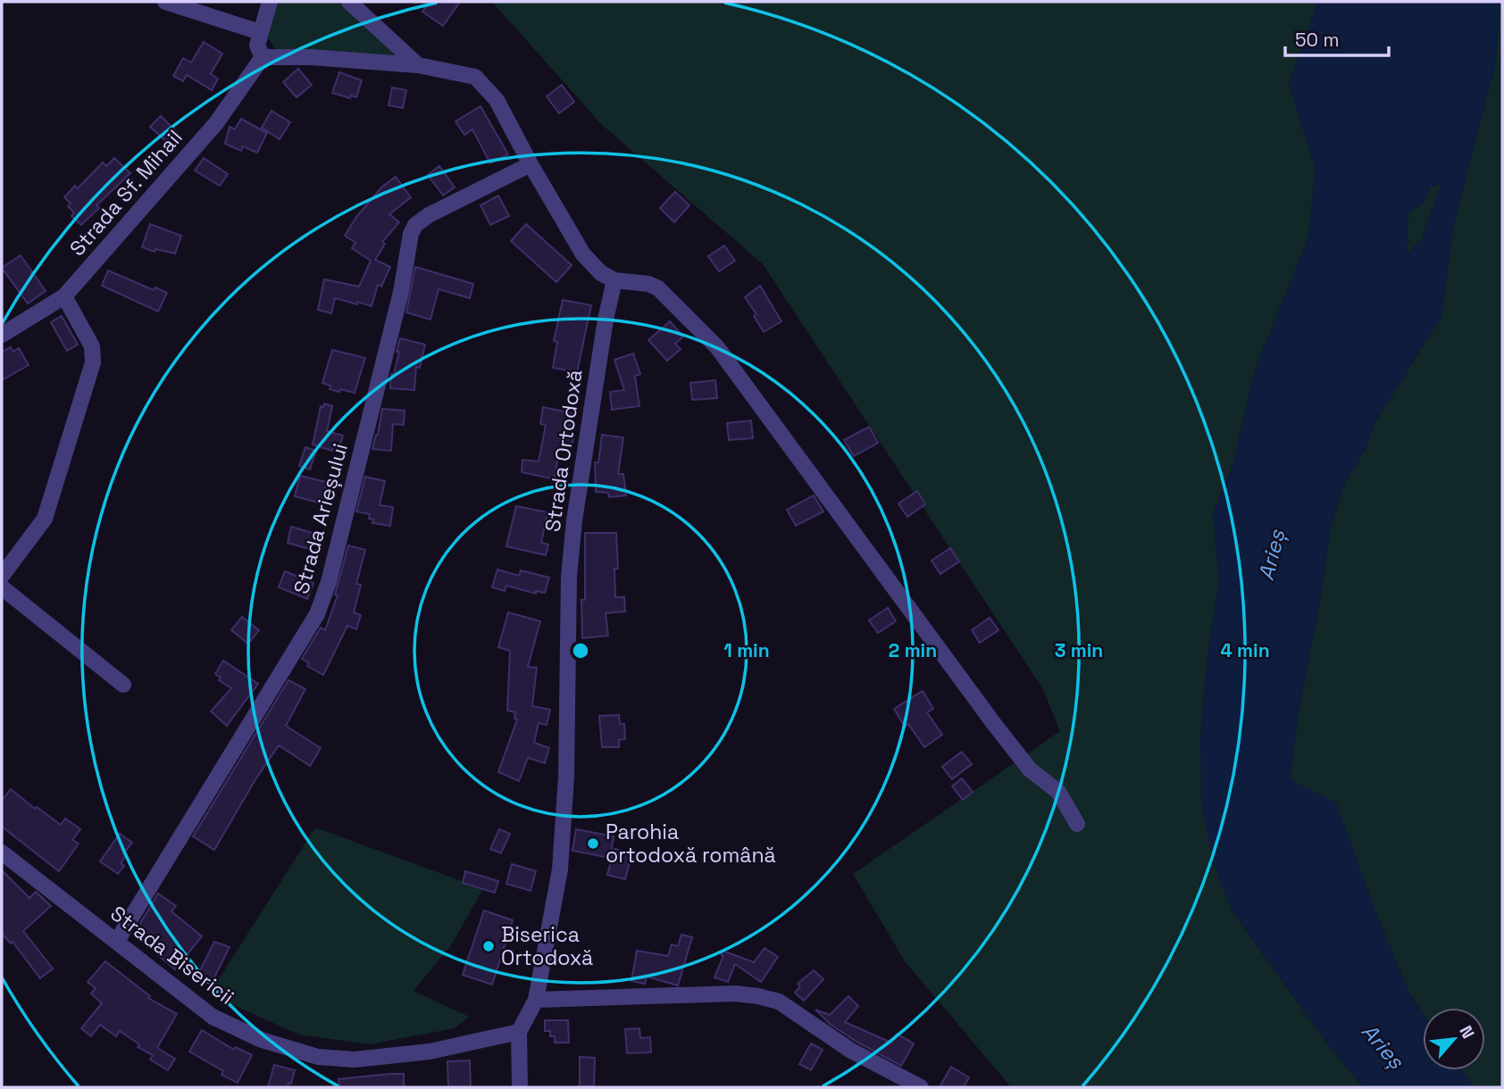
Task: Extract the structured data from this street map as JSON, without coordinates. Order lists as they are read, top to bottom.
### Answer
{
  "streets": {
    "street": [
      "Strada Sf. Mihail",
      "Strada Ortodoxă",
      "Strada Arieșului",
      "Strada Bisericii"
    ]
  },
  "crossings": [
    ["Strada Ortodoxă", "Strada Bisericii"],
    ["Strada Arieșului", "Strada Bisericii"]
  ],
  "water": ["Arieș"],
  "places": ["Parohia ortodoxă română", "Biserica Ortodoxă"],
  "scale_bar": "50 m",
  "north": "top right",
  "rings": [
    "1 min",
    "2 min",
    "3 min",
    "4 min"
  ]
}
